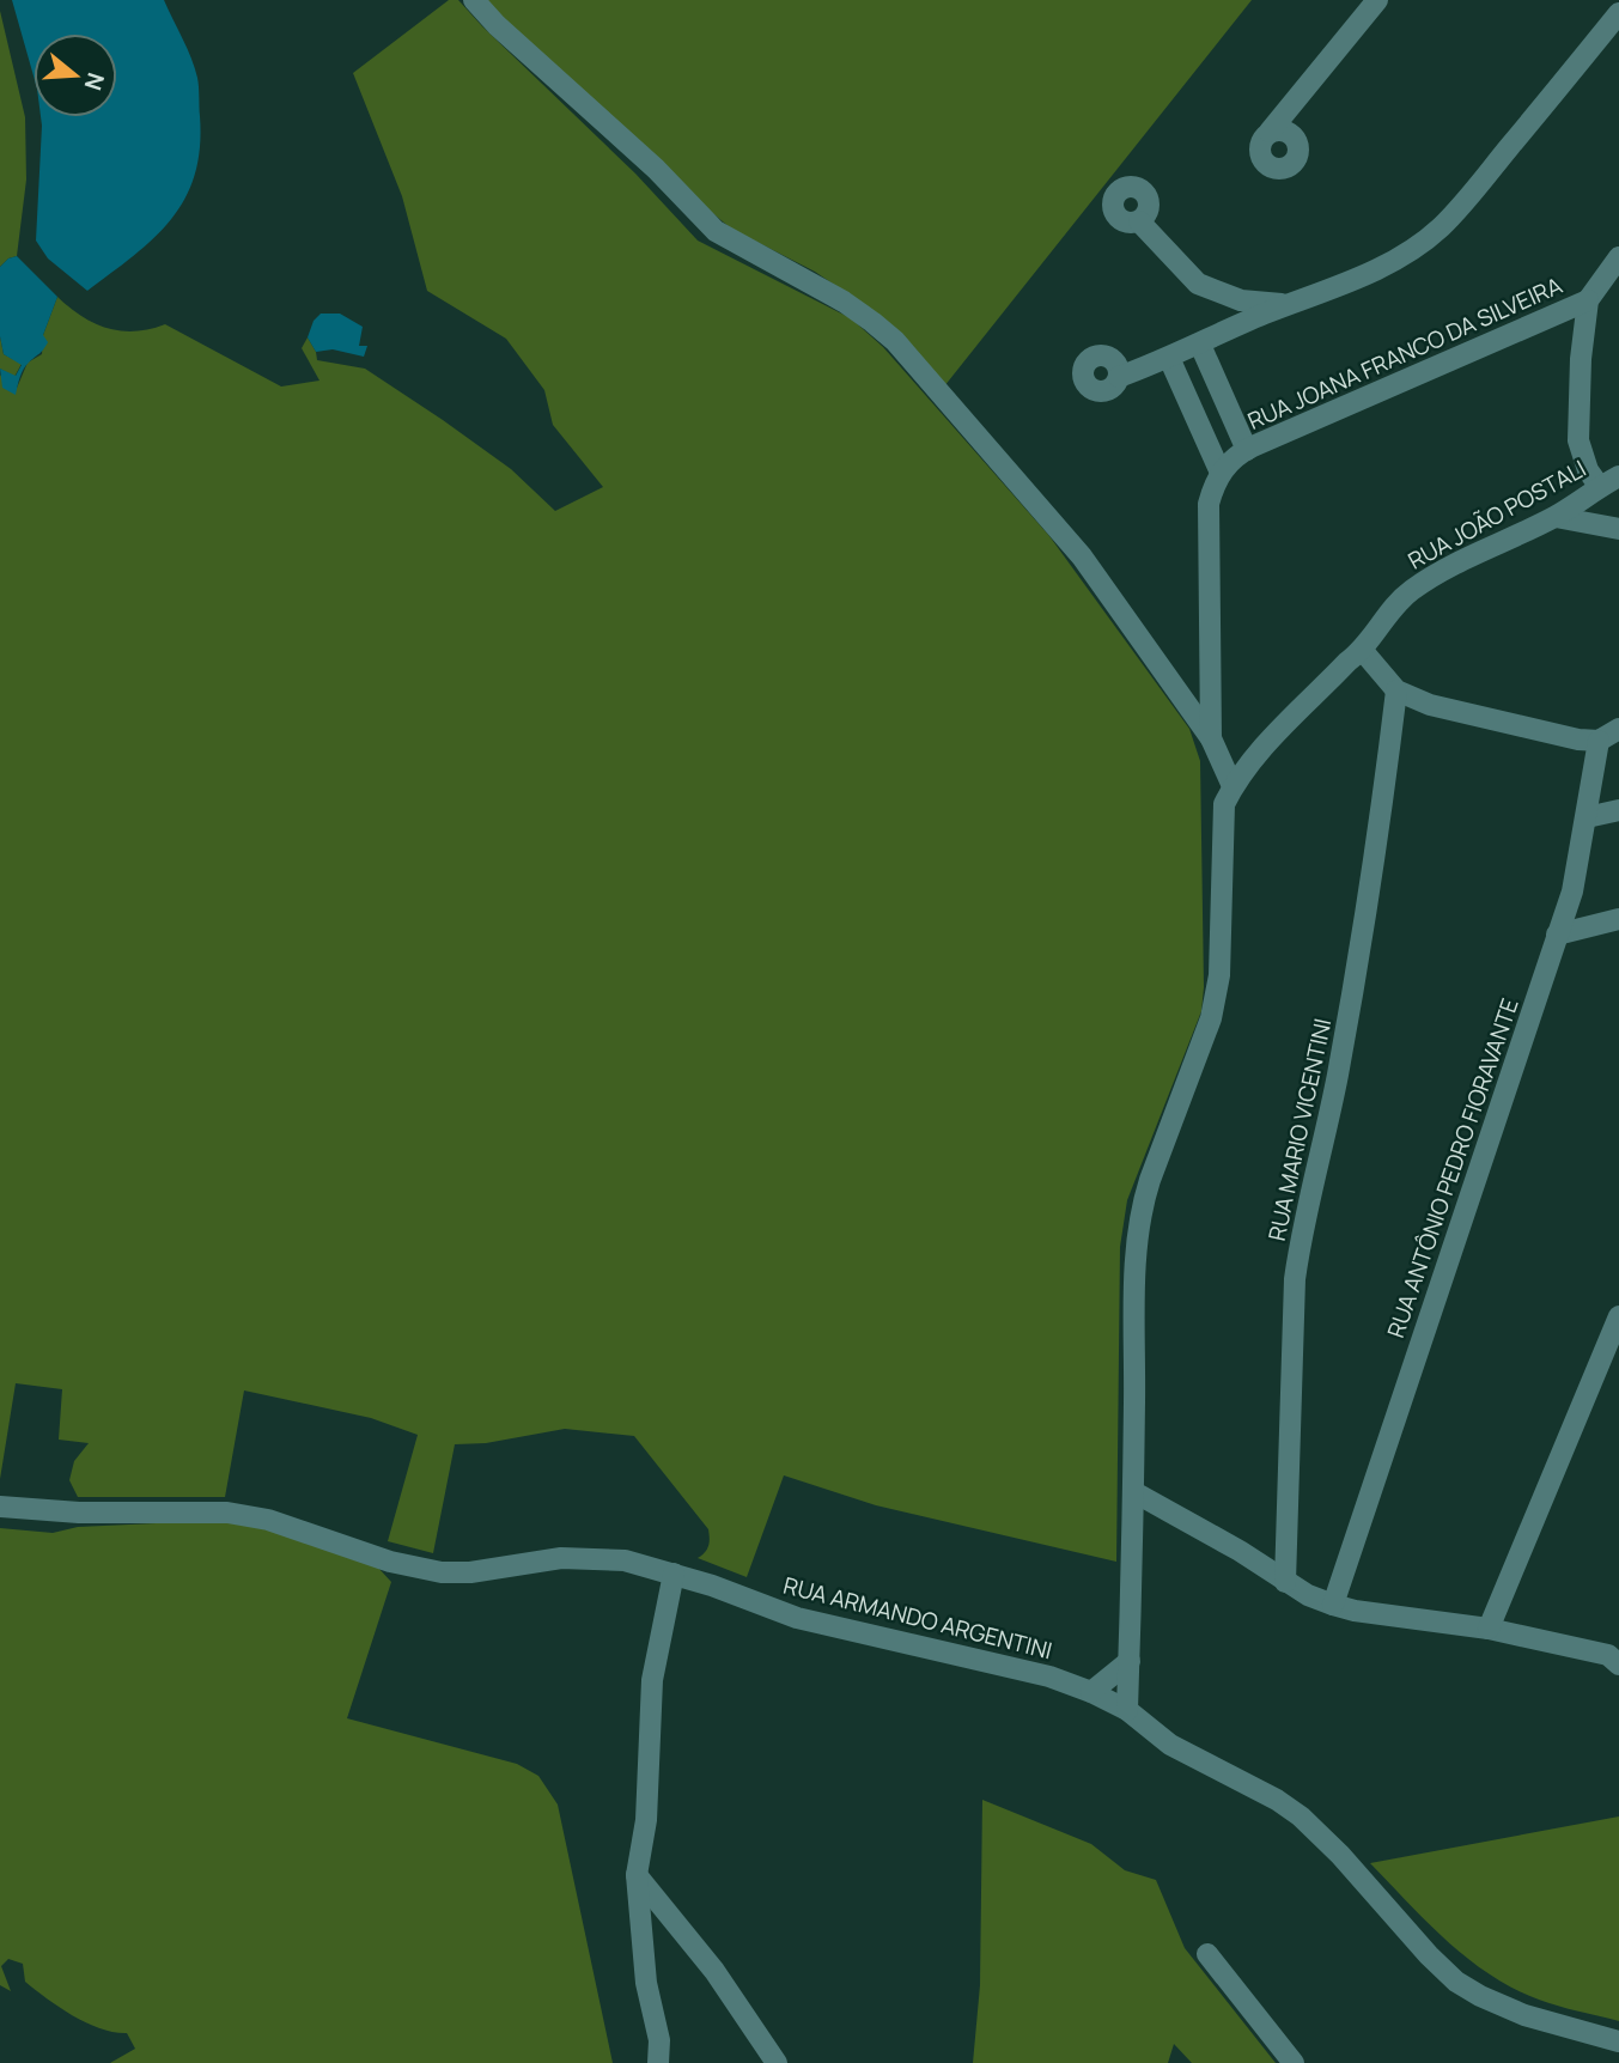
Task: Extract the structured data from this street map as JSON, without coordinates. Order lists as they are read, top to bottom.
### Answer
{
  "streets": {
    "street": [
      "RUA JOANA FRANCO DA SILVEIRA",
      "RUA JOÃO POSTALI",
      "RUA MARIO VICENTINI",
      "RUA ANTÔNIO PEDRO FIORAVANTE",
      "RUA ARMANDO ARGENTINI"
    ]
  },
  "north": "right"
}
